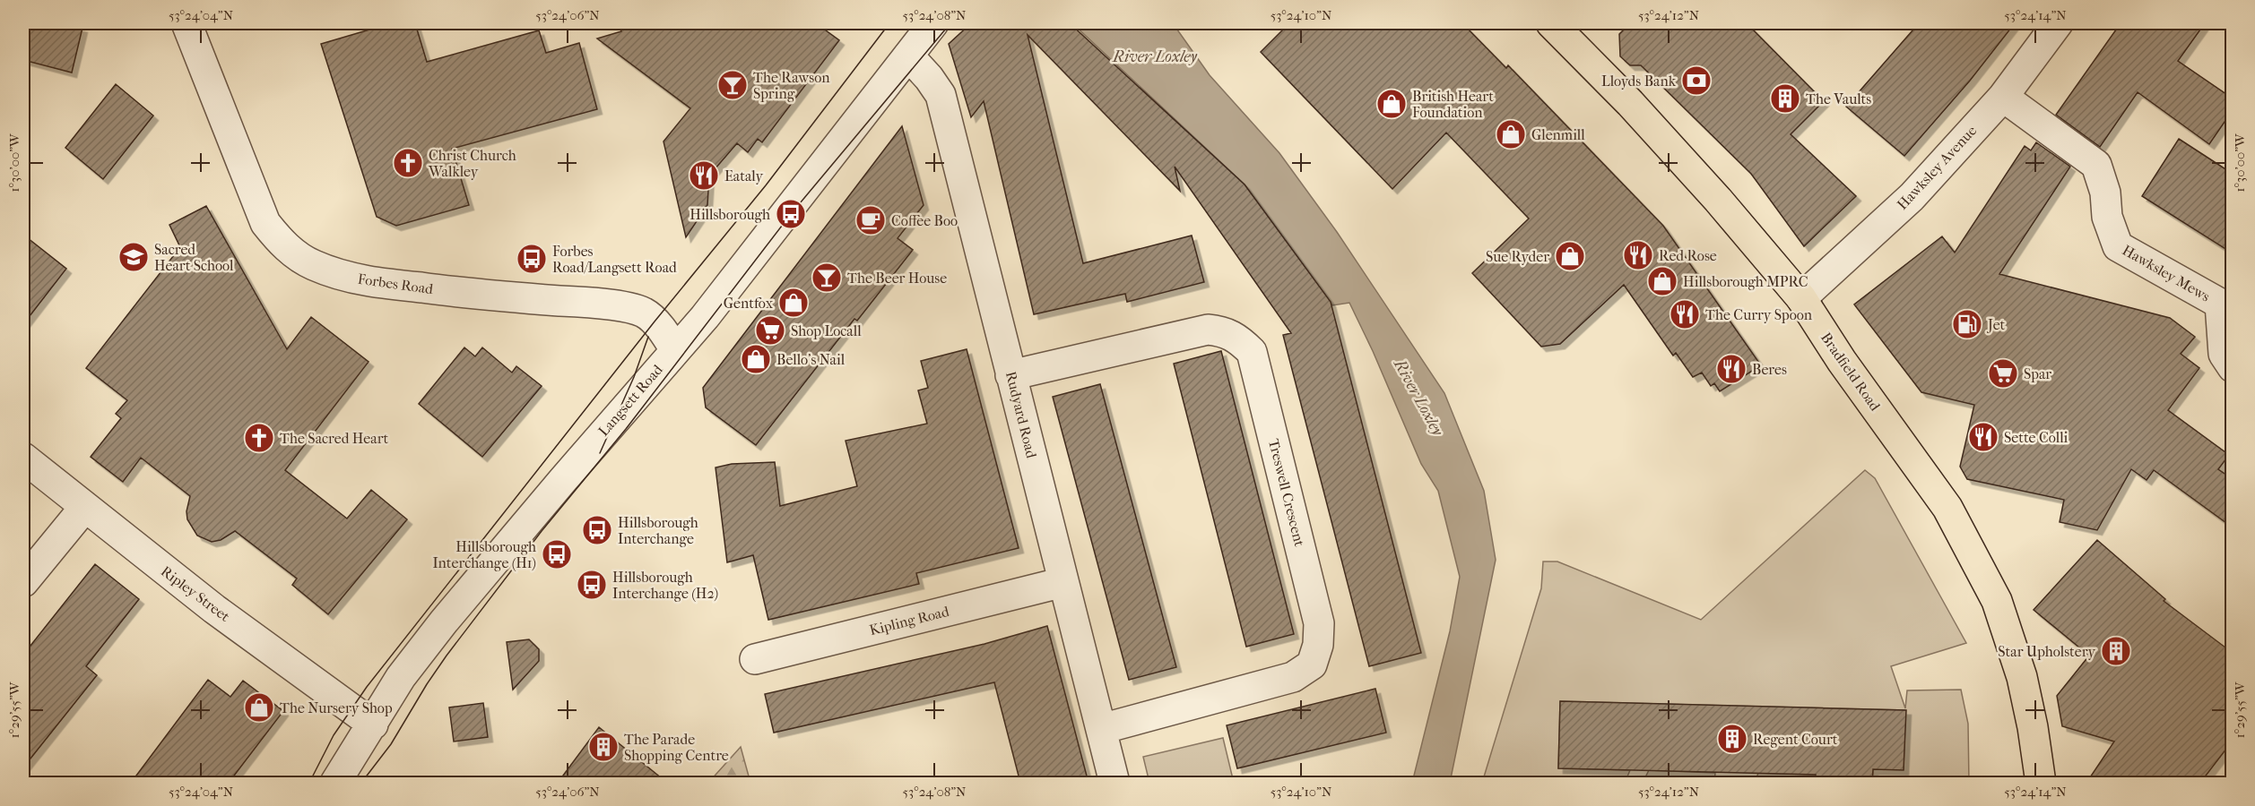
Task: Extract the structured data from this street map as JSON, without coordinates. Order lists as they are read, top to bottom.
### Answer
{
  "streets": {
    "main road": ["Bradfield Road"],
    "street": [
      "Hawksley Avenue",
      "Hawksley Mews",
      "Forbes Road",
      "Langsett Road",
      "Rudyard Road",
      "Treswell Crescent",
      "Ripley Street",
      "Kipling Road"
    ]
  },
  "crossings": [
    ["Hawksley Avenue", "Hawksley Mews"],
    ["Hawksley Avenue", "Bradfield Road"],
    ["Forbes Road", "Langsett Road"],
    ["Langsett Road", "Rudyard Road"],
    ["Langsett Road", "Ripley Street"],
    ["Rudyard Road", "Treswell Crescent"],
    ["Rudyard Road", "Kipling Road"]
  ],
  "water": ["River Loxley"],
  "places": {
    "bank": ["Lloyds Bank"],
    "bar": ["The Rawson Spring", "The Beer House"],
    "building": [
      "The Vaults",
      "Star Upholstery",
      "Regent Court",
      "The Parade Shopping Centre"
    ],
    "shop": [
      "British Heart Foundation",
      "Glenmill",
      "Sue Ryder",
      "Hillsborough MPRC",
      "Gentfox",
      "Bello’s Nail",
      "The Nursery Shop"
    ],
    "church": ["Christ Church Walkley", "The Sacred Heart"],
    "restaurant": [
      "Eataly",
      "Red Rose",
      "The Curry Spoon",
      "Beres",
      "Sette Colli"
    ],
    "bus stop": [
      "Hillsborough",
      "Forbes Road/Langsett Road",
      "Hillsborough Interchange",
      "Hillsborough Interchange (H1)",
      "Hillsborough Interchange (H2)"
    ],
    "cafe": ["Coffee Boo"],
    "school or university": ["Sacred Heart School"],
    "fuel station": ["Jet"],
    "supermarket": ["Shop Locall", "Spar"]
  },
  "coordinates": [
    "53°24'04\"N",
    "53°24'06\"N",
    "53°24'08\"N",
    "53°24'10\"N",
    "53°24'12\"N",
    "53°24'14\"N",
    "1°30'00\"W",
    "1°29'55\"W"
  ]
}
